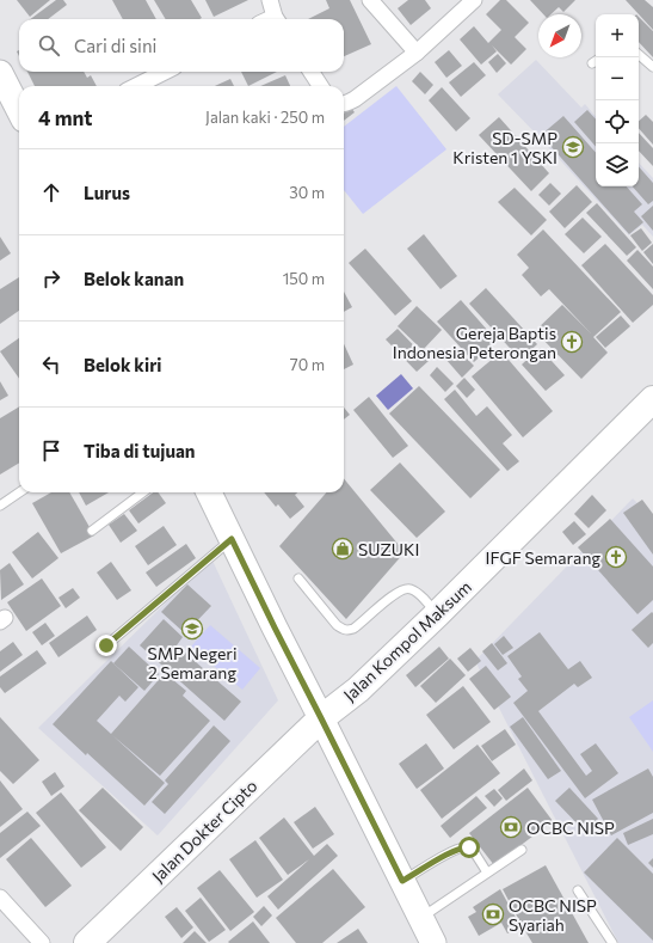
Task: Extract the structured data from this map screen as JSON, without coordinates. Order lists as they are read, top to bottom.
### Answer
{
  "streets": {
    "highway": ["Jalan Kompol Maksum", "Jalan Dokter Cipto"]
  },
  "crossings": [
    ["Jalan Kompol Maksum", "Jalan Dokter Cipto"]
  ],
  "places": {
    "school or university": ["SD-SMP Kristen 1 YSKI", "SMP Negeri 2 Semarang"],
    "church": ["Gereja Baptis Indonesia Peterongan", "IFGF Semarang"],
    "shop": ["SUZUKI"],
    "bank": ["OCBC NISP", "OCBC NISP Syariah"]
  },
  "north": "bottom left",
  "page": {
    "map_buttons": ["+", "−"],
    "search": "Cari di sini",
    "heading": ["4 mnt", "Jalan kaki · 250 m"],
    "list": [
      ["Lurus", "30 m"],
      ["Belok kanan", "150 m"],
      ["Belok kiri", "70 m"],
      "Tiba di tujuan"
    ]
  }
}
